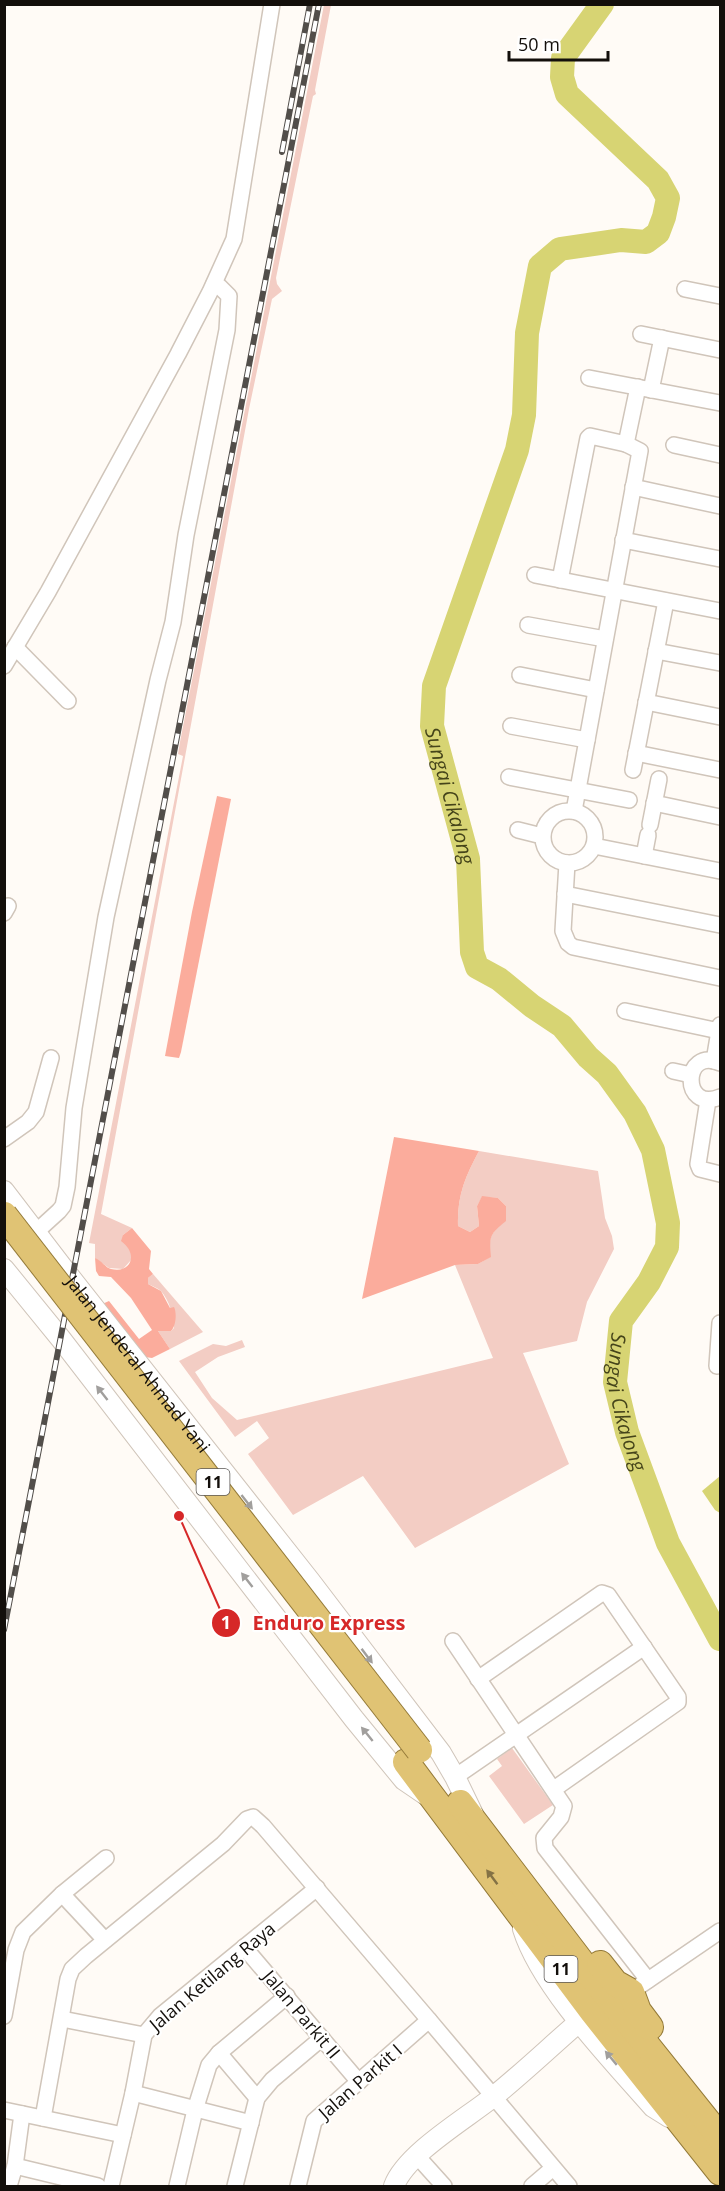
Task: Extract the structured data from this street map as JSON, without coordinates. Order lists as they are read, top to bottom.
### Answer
{
  "streets": {
    "highway": ["Jalan Jenderal Ahmad Yani", "11"],
    "street": ["Jalan Ketilang Raya", "Jalan Parkit II", "Jalan Parkit I"]
  },
  "crossings": [
    ["Jalan Ketilang Raya", "Jalan Parkit II"],
    ["Jalan Parkit II", "Jalan Parkit I"]
  ],
  "water": ["Sungai Cikalong"],
  "places": ["Enduro Express"],
  "scale_bar": "50 m"
}
